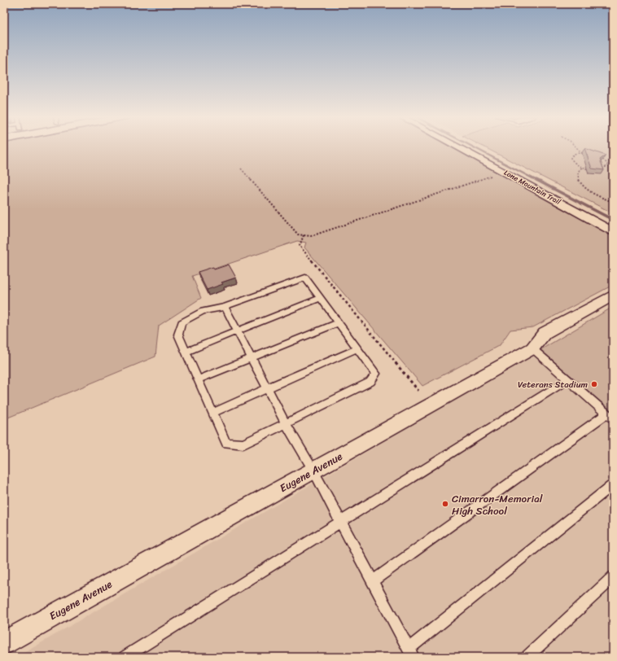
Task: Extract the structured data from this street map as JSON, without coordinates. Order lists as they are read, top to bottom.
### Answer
{
  "streets": {
    "street": ["Lone Mountain Trail", "Eugene Avenue"]
  },
  "places": ["Veterans Stadium", "Cimarron-Memorial High School"]
}
